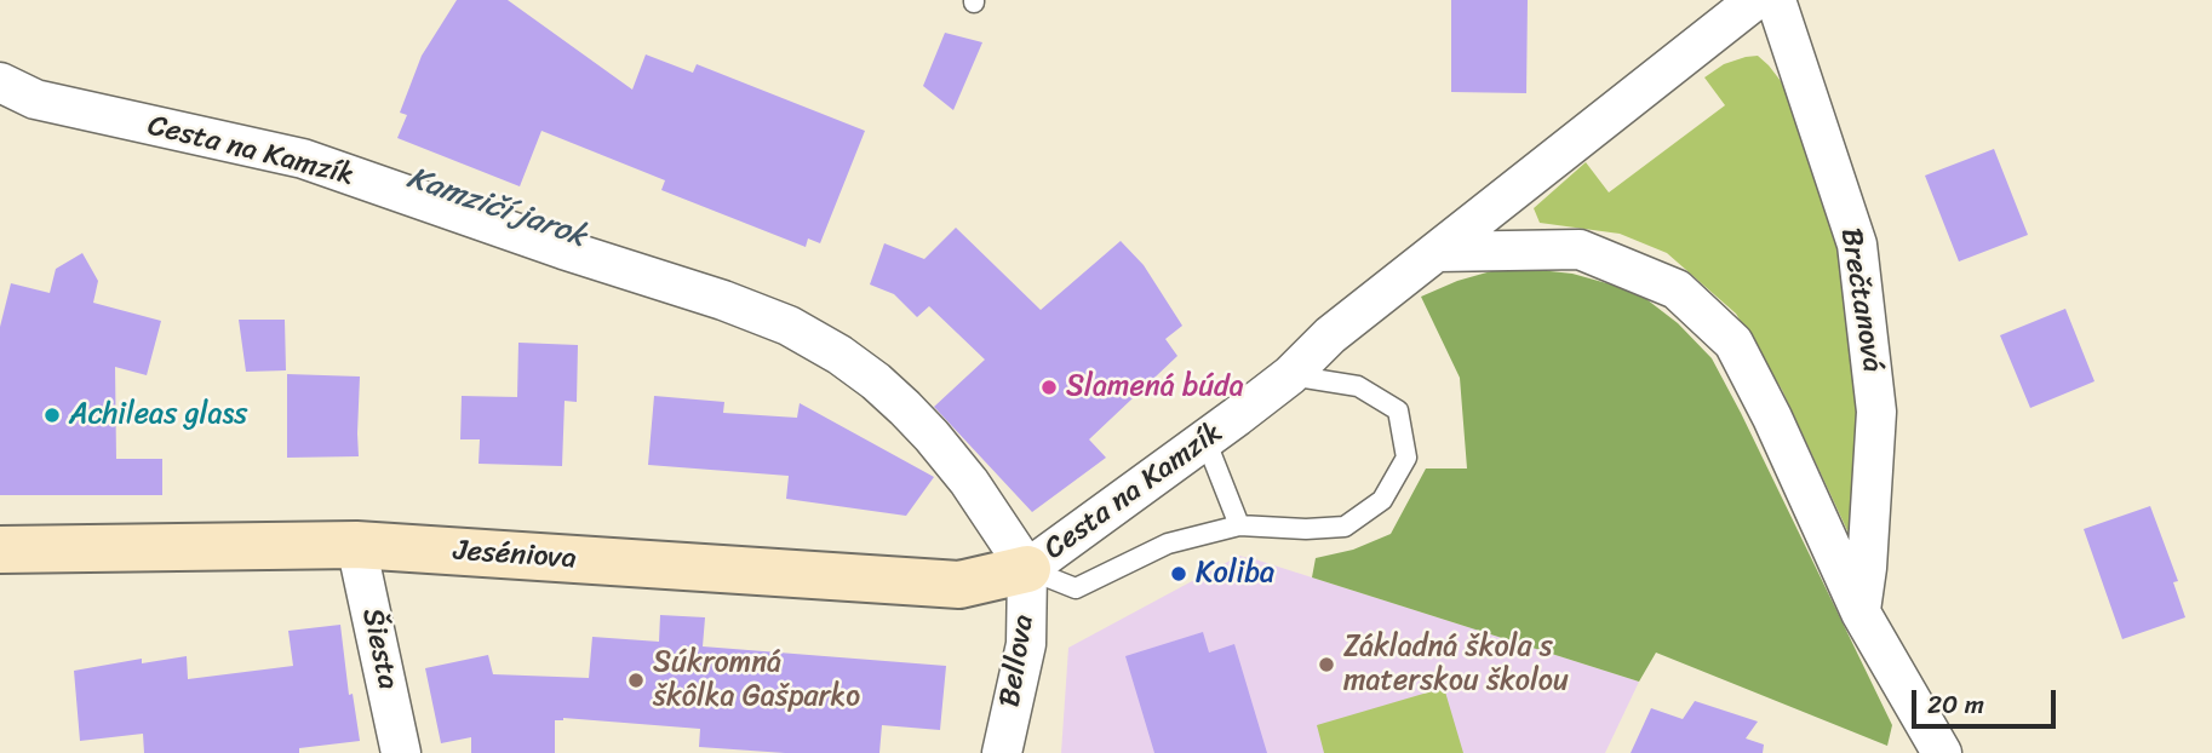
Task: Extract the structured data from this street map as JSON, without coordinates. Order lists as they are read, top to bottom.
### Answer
{
  "streets": {
    "street": [
      "Cesta na Kamzík",
      "Brečtanová",
      "Jeséniova",
      "Šiesta",
      "Bellova"
    ]
  },
  "crossings": [
    ["Cesta na Kamzík", "Jeséniova"],
    ["Cesta na Kamzík", "Bellova"],
    ["Jeséniova", "Šiesta"],
    ["Jeséniova", "Bellova"]
  ],
  "water": ["Kamzičí jarok"],
  "places": [
    "Slamená búda",
    "Achileas glass",
    "Koliba",
    "Základná škola s materskou školou",
    "Súkromná škôlka Gašparko"
  ],
  "scale_bar": "20 m"
}
